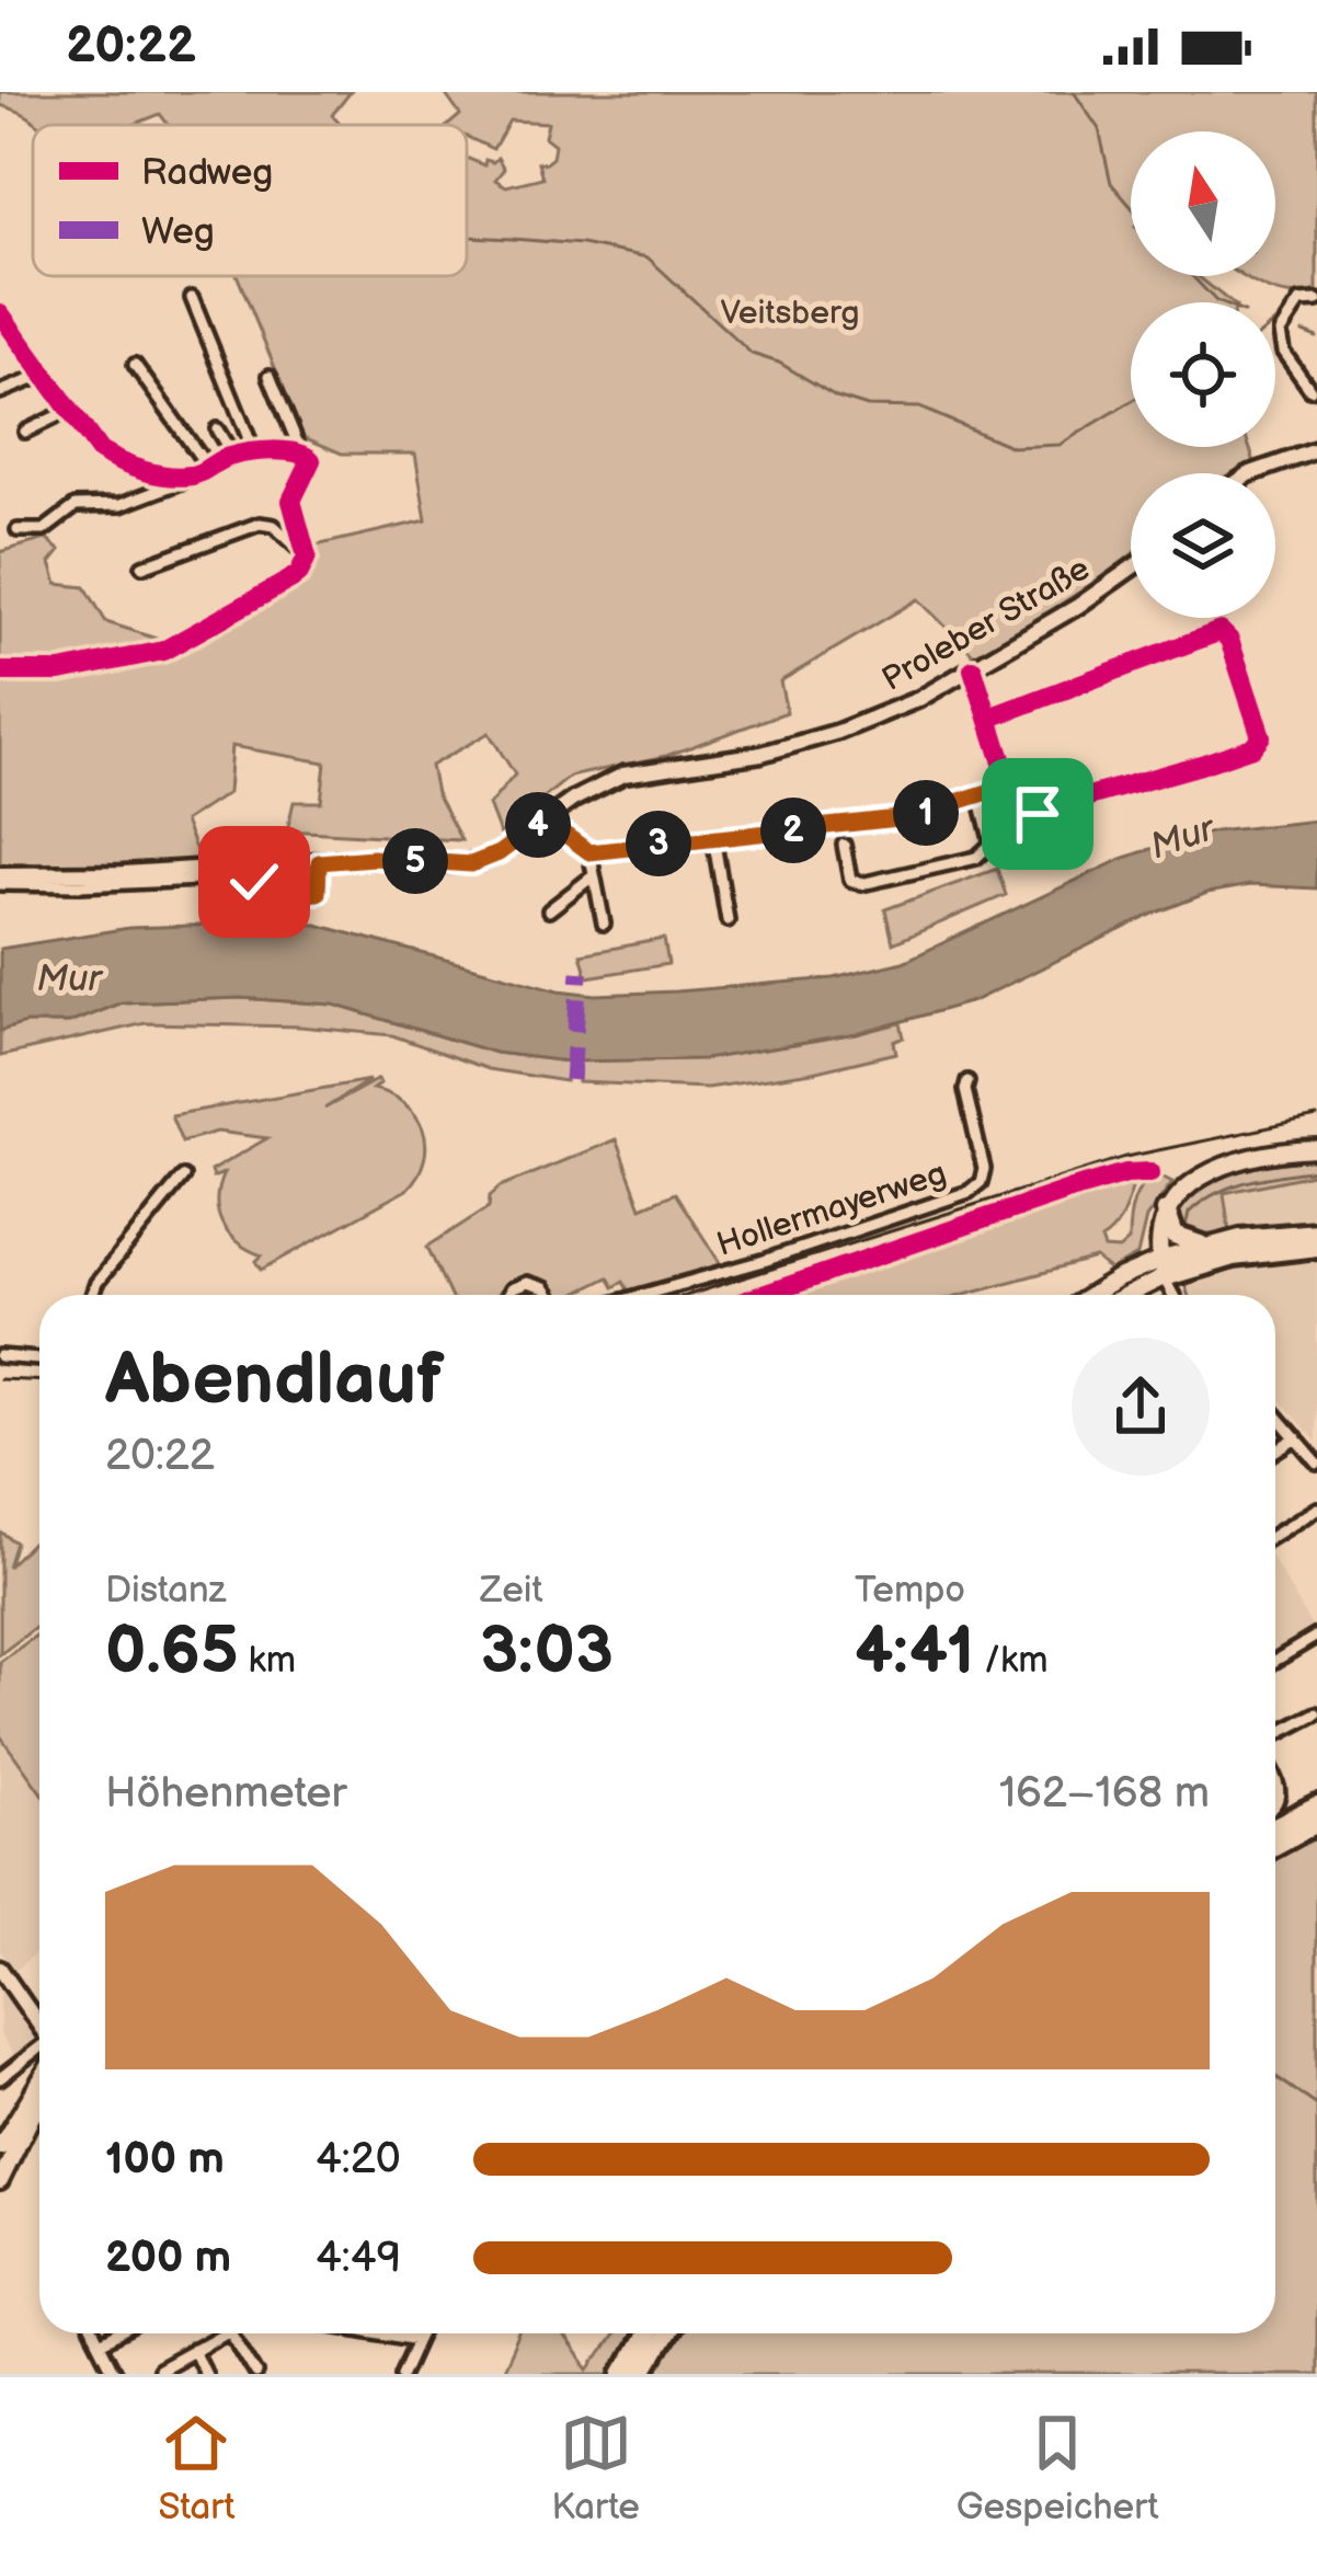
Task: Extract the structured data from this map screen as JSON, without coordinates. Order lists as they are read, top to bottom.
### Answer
{
  "streets": {
    "main road": ["Proleber Straße"],
    "street": ["Hollermayerweg"]
  },
  "water": ["Mur"],
  "parks": ["Veitsberg"],
  "legend": ["Radweg", "Weg"],
  "north": "top",
  "page": {
    "status": "20:22",
    "pins": [
      "1",
      "4",
      "2",
      "3",
      "5"
    ],
    "heading": ["Abendlauf", "20:22"],
    "stats": [
      ["Distanz", "0.65 km"],
      ["Zeit", "3:03"],
      ["Tempo", "4:41 /km"]
    ],
    "chart": ["Höhenmeter", "162–168 m"],
    "list": [
      {
        "name": "100 m",
        "note": "4:20"
      },
      {
        "name": "200 m",
        "note": "4:49"
      }
    ],
    "tabs": ["Start", "Karte", "Gespeichert"]
  }
}
